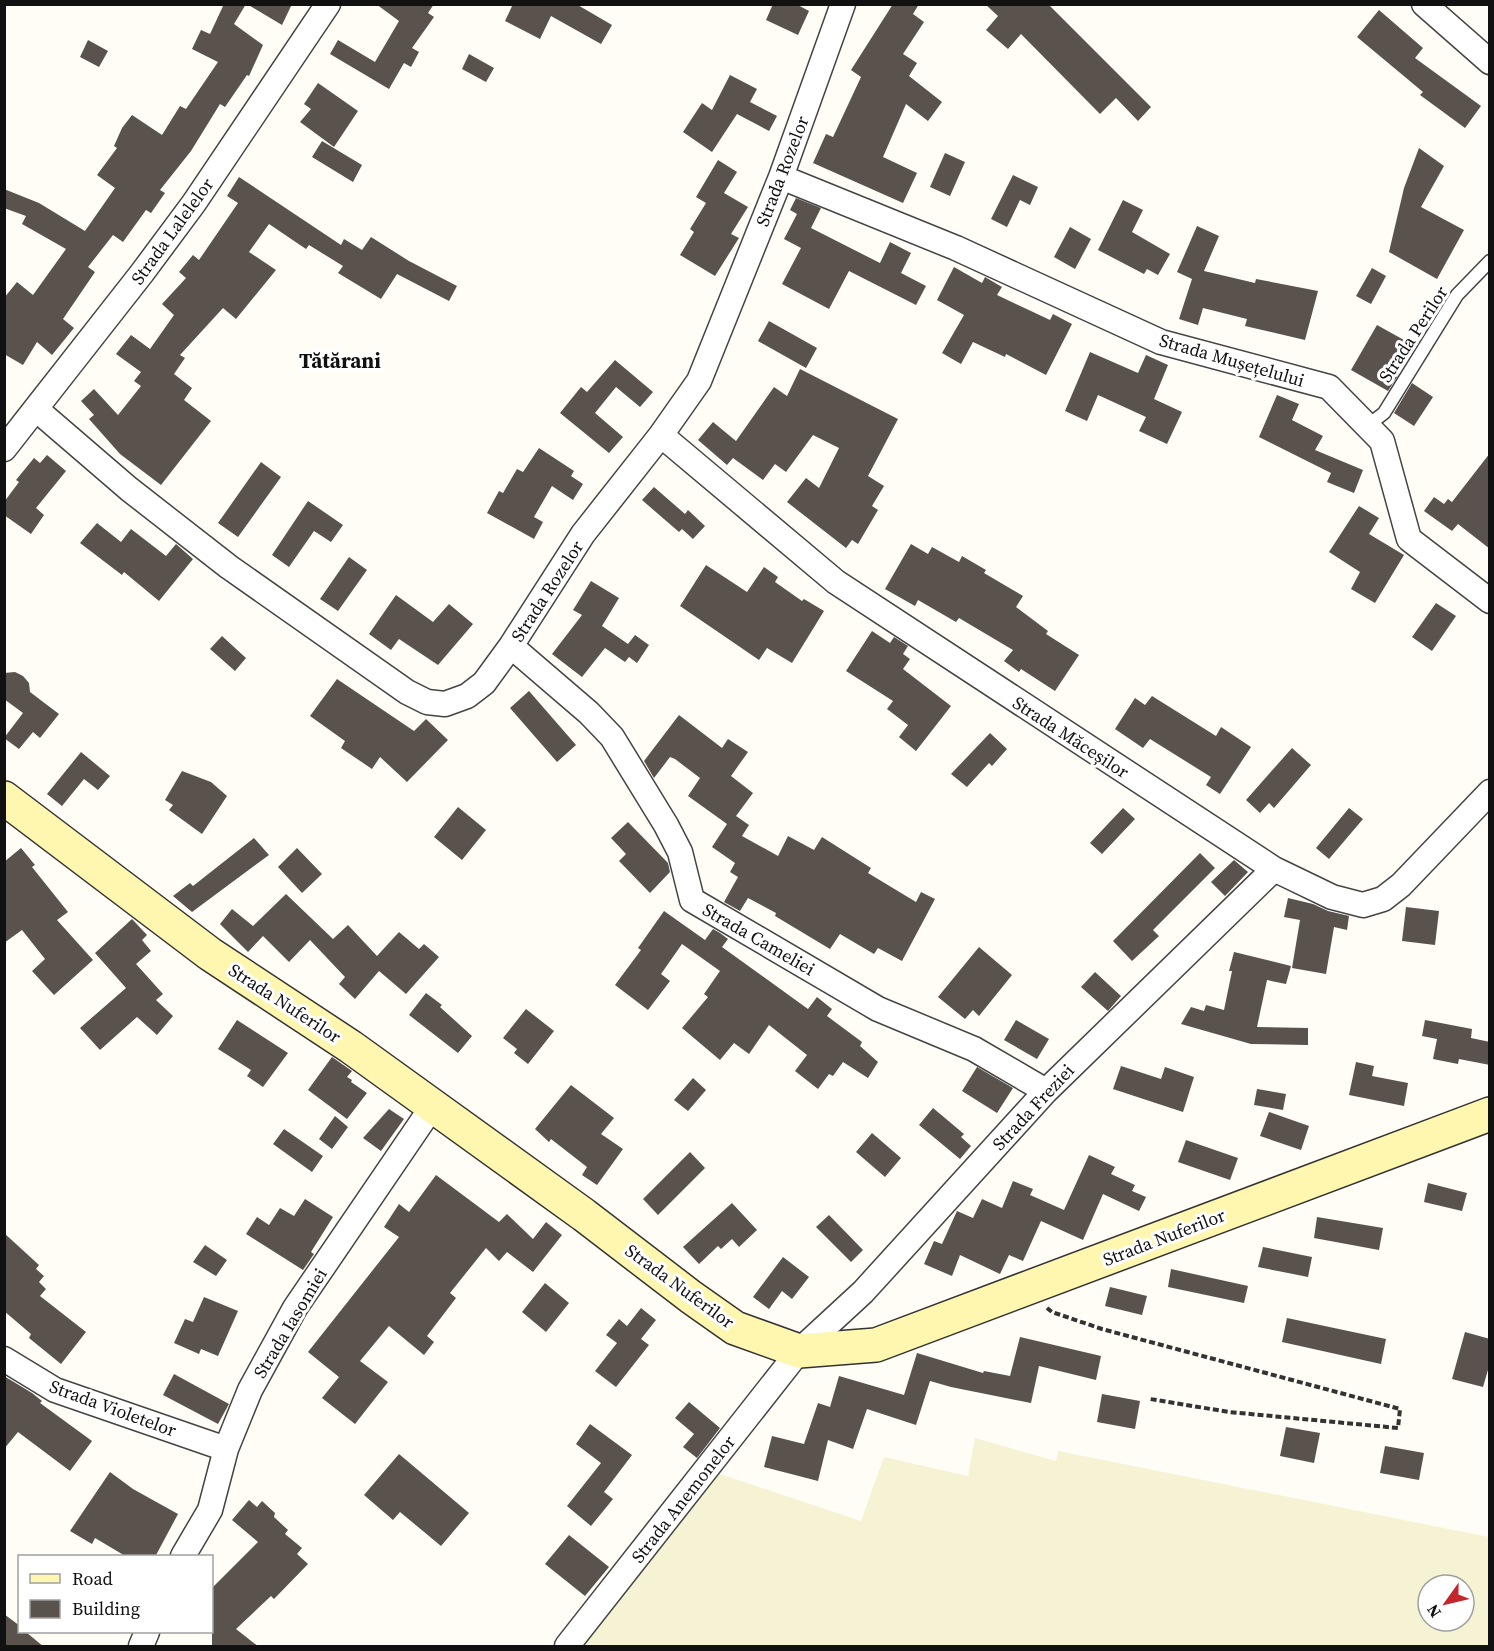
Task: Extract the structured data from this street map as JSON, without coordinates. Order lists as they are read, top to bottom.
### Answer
{
  "streets": {
    "main road": ["Strada Nuferilor"],
    "street": [
      "Strada Rozelor",
      "Strada Lalelelor",
      "Strada Mușețelului",
      "Strada Măceșilor",
      "Strada Cameliei",
      "Strada Freziei",
      "Strada Iasomiei",
      "Strada Violetelor",
      "Strada Anemonelor"
    ],
    "lane": ["Strada Perilor"]
  },
  "crossings": [
    ["Strada Rozelor", "Strada Lalelelor"],
    ["Strada Rozelor", "Strada Mușețelului"],
    ["Strada Rozelor", "Strada Măceșilor"],
    ["Strada Rozelor", "Strada Cameliei"],
    ["Strada Perilor", "Strada Mușețelului"],
    ["Strada Măceșilor", "Strada Freziei"],
    ["Strada Cameliei", "Strada Freziei"],
    ["Strada Nuferilor", "Strada Freziei"],
    ["Strada Nuferilor", "Strada Iasomiei"],
    ["Strada Nuferilor", "Strada Anemonelor"],
    ["Strada Freziei", "Strada Anemonelor"],
    ["Strada Iasomiei", "Strada Violetelor"]
  ],
  "districts": ["Tătărani"],
  "legend": ["Road", "Building"],
  "north": "bottom left"
}
